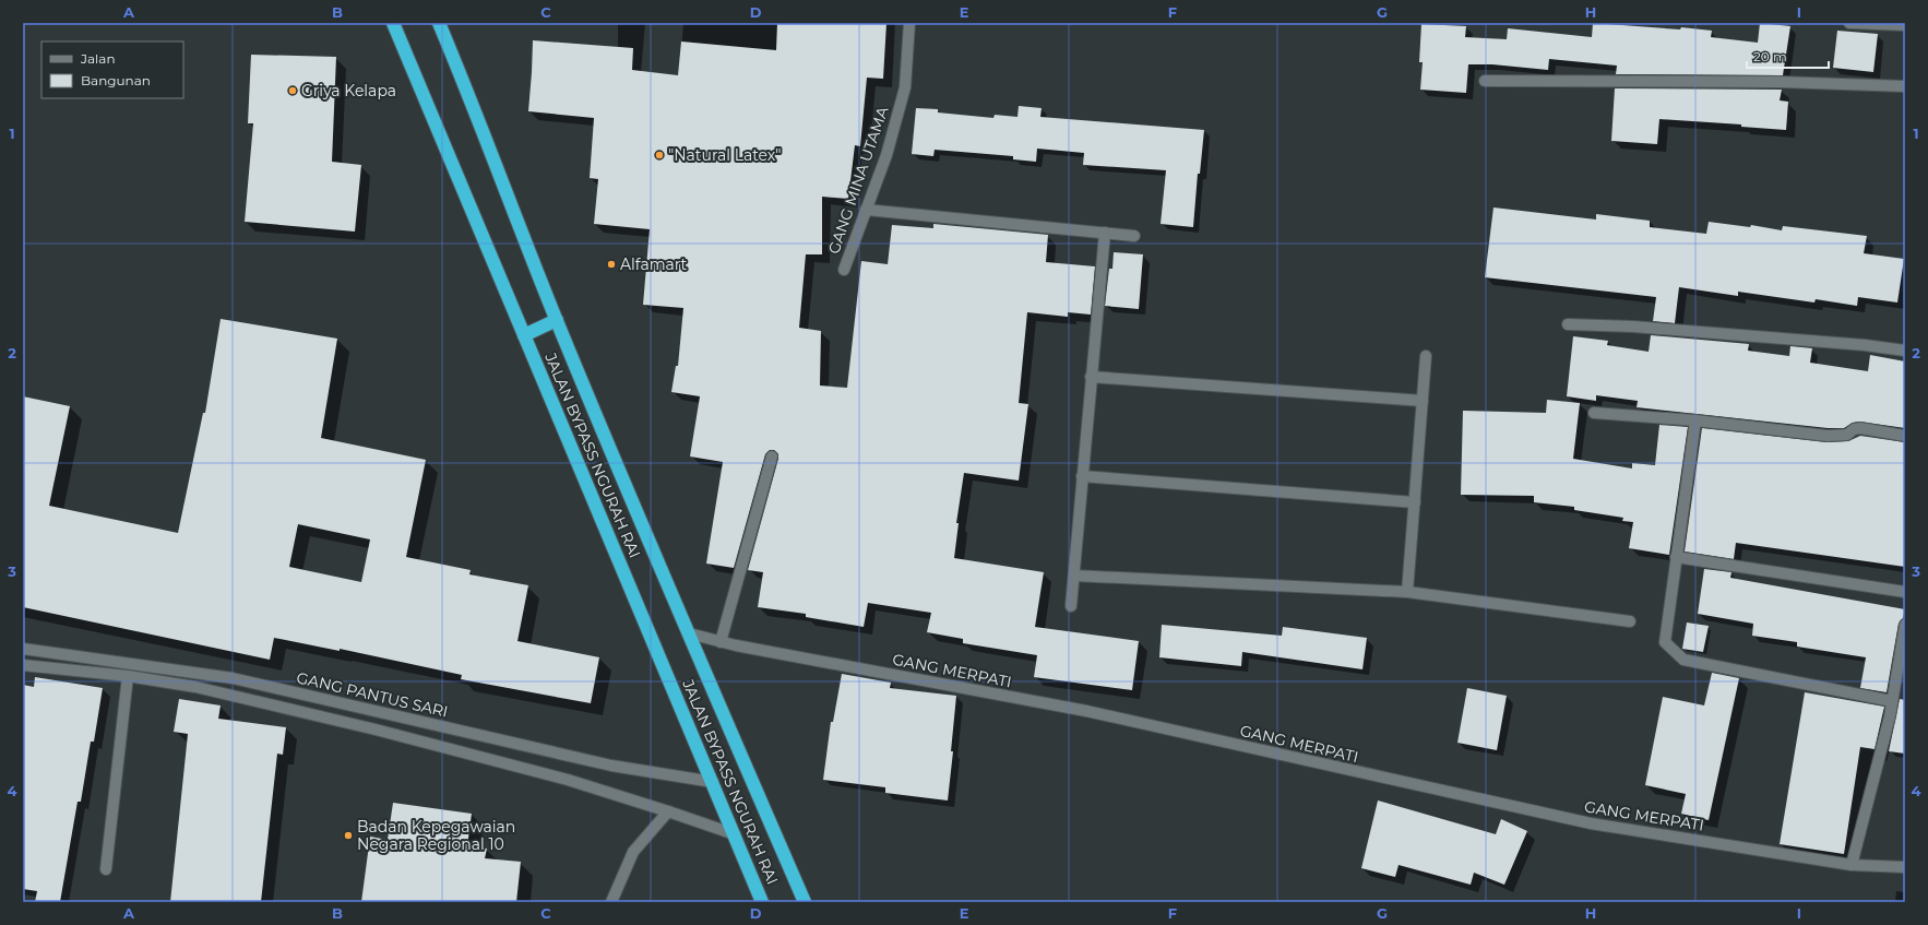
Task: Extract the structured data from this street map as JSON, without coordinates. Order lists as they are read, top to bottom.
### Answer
{
  "streets": {
    "highway": ["JALAN BYPASS NGURAH RAI"],
    "street": ["GANG MINA UTAMA", "GANG MERPATI", "GANG PANTUS SARI"]
  },
  "crossings": [
    ["JALAN BYPASS NGURAH RAI", "GANG MERPATI"],
    ["JALAN BYPASS NGURAH RAI", "GANG PANTUS SARI"]
  ],
  "places": [
    "Griya Kelapa",
    "\"Natural Latex\"",
    "Alfamart",
    "Badan Kepegawaian Negara Regional 10"
  ],
  "legend": ["Jalan", "Bangunan"],
  "scale_bar": "20 m",
  "grid": {
    "columns": [
      "A",
      "B",
      "C",
      "D",
      "E",
      "F",
      "G",
      "H",
      "I"
    ],
    "rows": [
      "1",
      "2",
      "3",
      "4"
    ]
  }
}
